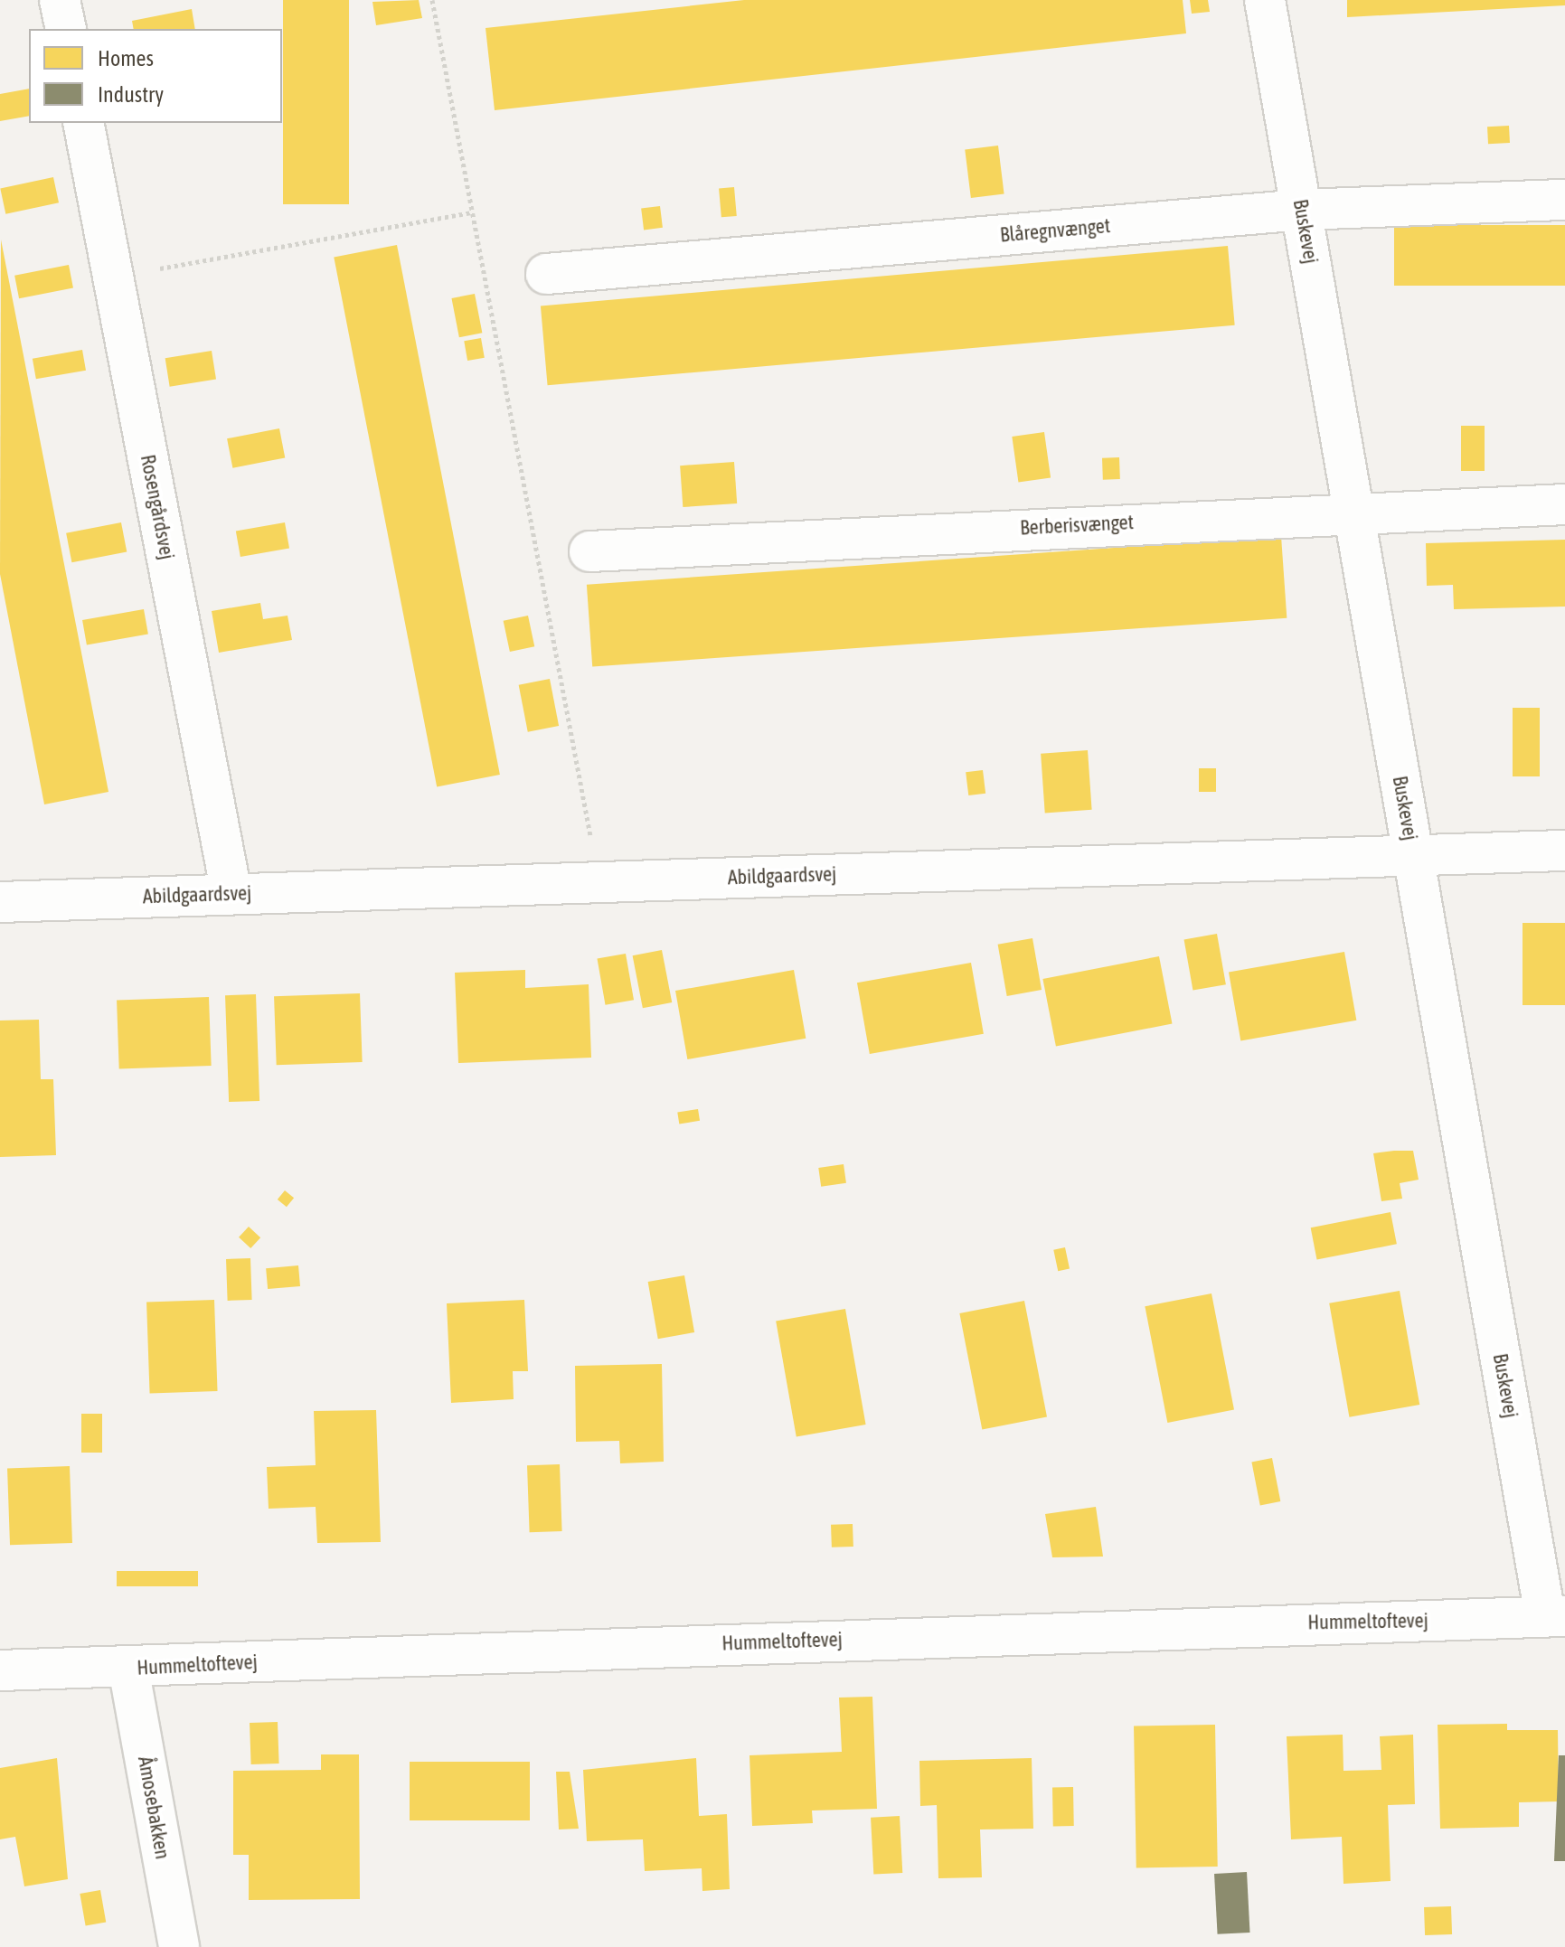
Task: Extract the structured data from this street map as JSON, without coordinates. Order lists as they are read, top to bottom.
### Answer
{
  "streets": {
    "street": [
      "Blåregnvænget",
      "Buskevej",
      "Rosengårdsvej",
      "Berberisvænget",
      "Abildgaardsvej",
      "Hummeltoftevej",
      "Åmosebakken"
    ]
  },
  "crossings": [
    ["Blåregnvænget", "Buskevej"],
    ["Buskevej", "Berberisvænget"],
    ["Buskevej", "Abildgaardsvej"],
    ["Buskevej", "Hummeltoftevej"],
    ["Rosengårdsvej", "Abildgaardsvej"],
    ["Hummeltoftevej", "Åmosebakken"]
  ],
  "legend": ["Homes", "Industry"]
}
